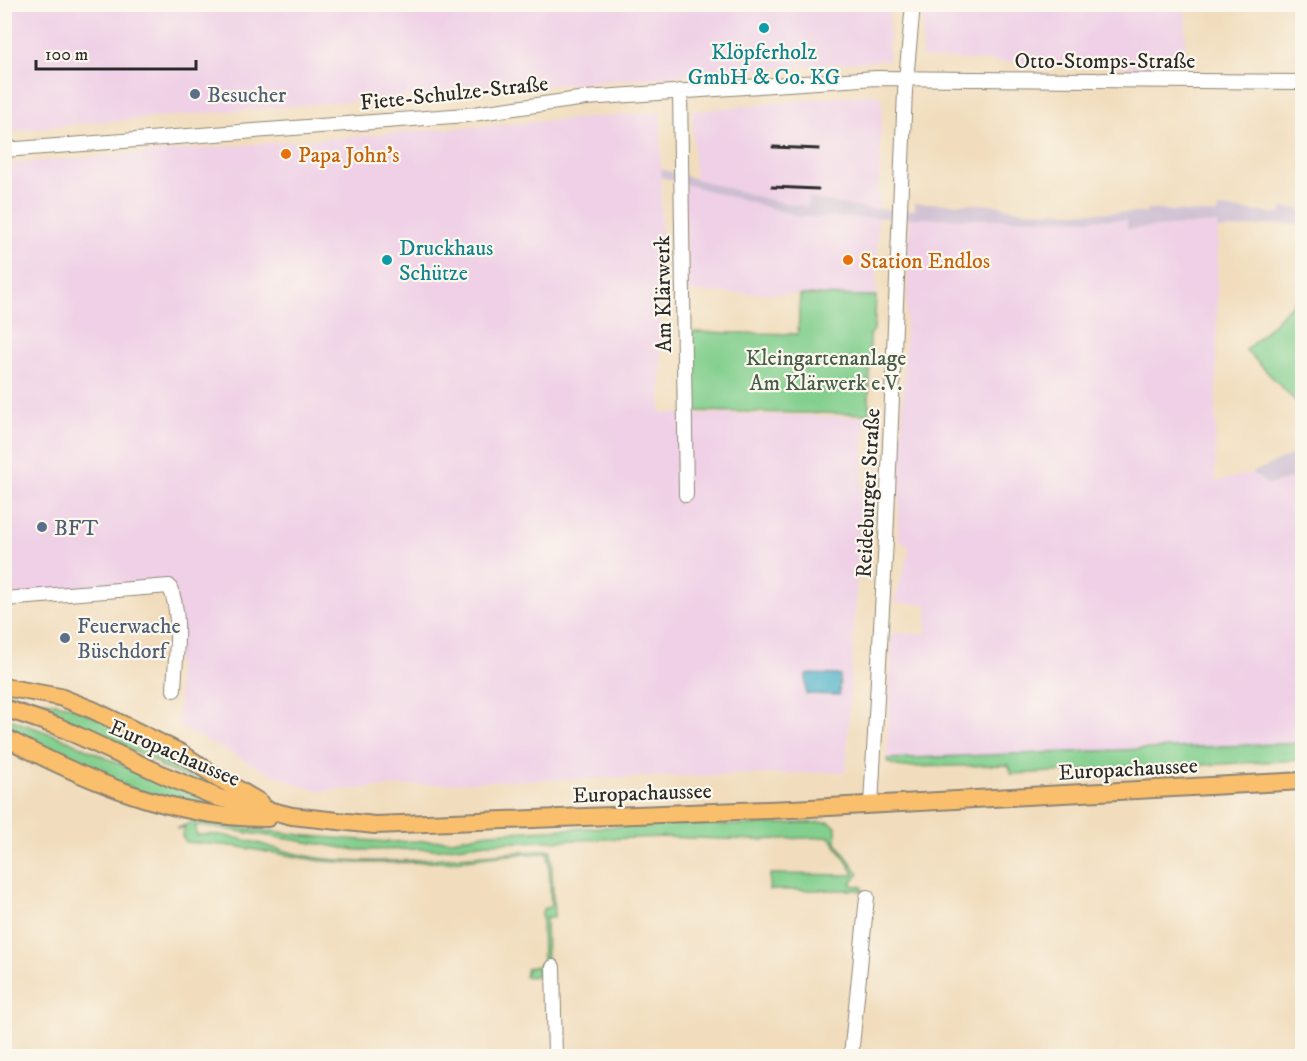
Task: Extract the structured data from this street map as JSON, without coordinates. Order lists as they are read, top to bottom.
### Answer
{
  "streets": {
    "main road": ["Europachaussee"],
    "street": [
      "Otto-Stomps-Straße",
      "Fiete-Schulze-Straße",
      "Am Klärwerk",
      "Reideburger Straße"
    ]
  },
  "crossings": [
    ["Otto-Stomps-Straße", "Fiete-Schulze-Straße"],
    ["Otto-Stomps-Straße", "Reideburger Straße"],
    ["Fiete-Schulze-Straße", "Am Klärwerk"],
    ["Fiete-Schulze-Straße", "Reideburger Straße"],
    ["Reideburger Straße", "Europachaussee"]
  ],
  "parks": ["Kleingartenanlage Am Klärwerk e.V."],
  "places": [
    "Klöpferholz GmbH & Co. KG",
    "Besucher",
    "Papa John's",
    "Druckhaus Schütze",
    "Station Endlos",
    "BFT",
    "Feuerwache Büschdorf"
  ],
  "scale_bar": "100 m"
}
